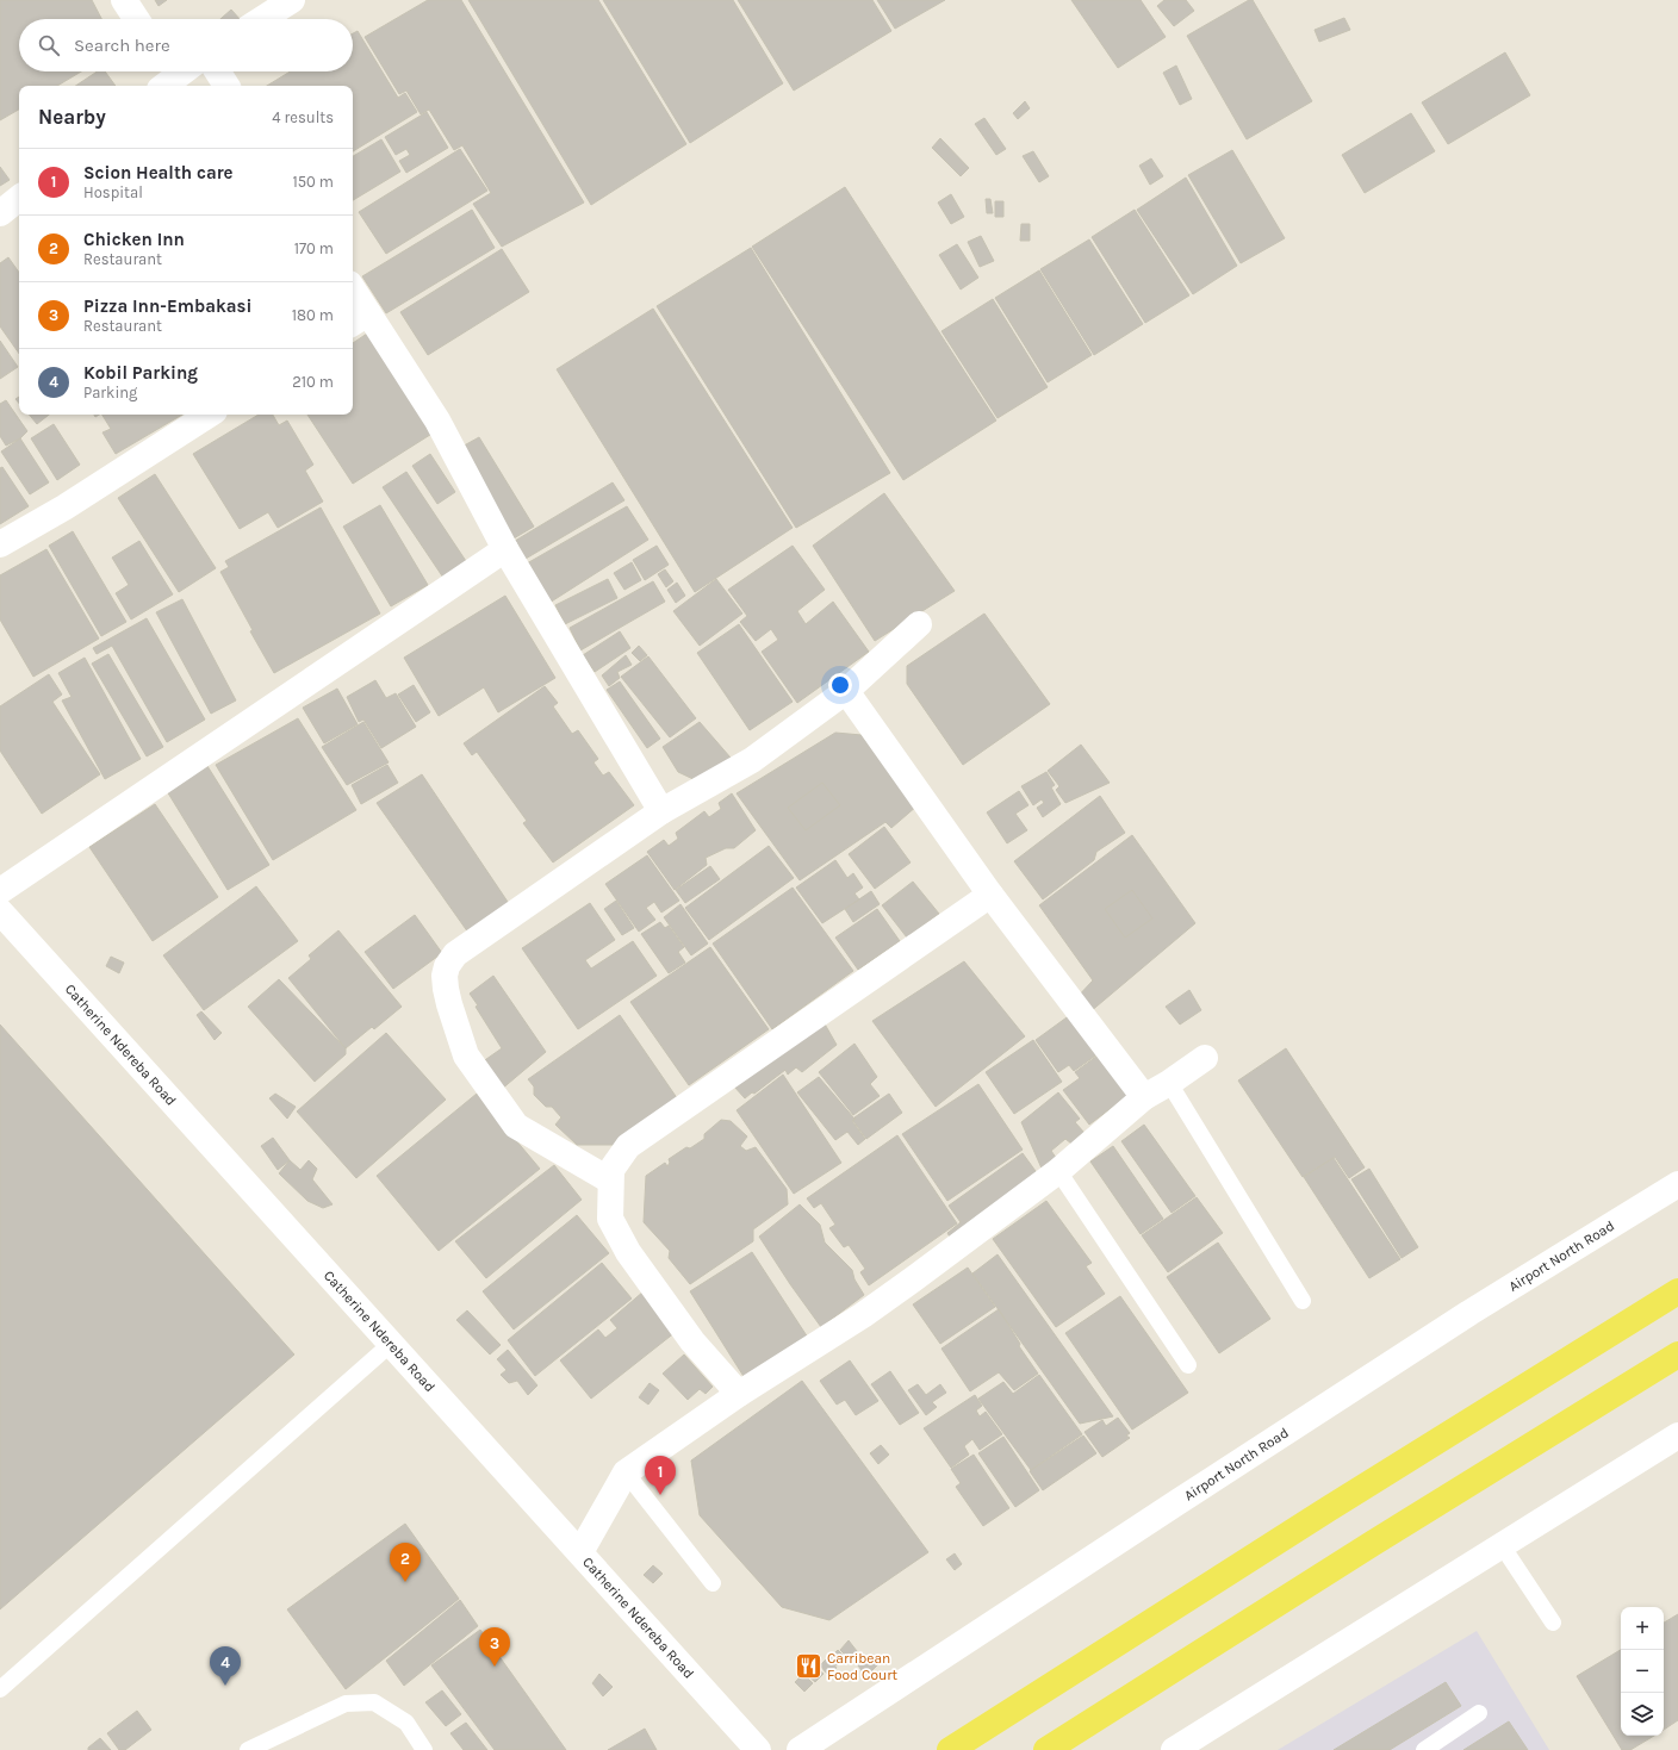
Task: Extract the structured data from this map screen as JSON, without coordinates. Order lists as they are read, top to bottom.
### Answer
{
  "streets": {
    "street": ["Catherine Ndereba Road", "Airport North Road"]
  },
  "places": {
    "restaurant": ["Carribean Food Court"]
  },
  "page": {
    "search": "Search here",
    "heading": ["Nearby", "4 results"],
    "list": [
      {
        "mark": "1",
        "name": "Scion Health care",
        "note": "Hospital",
        "value": "150 m"
      },
      {
        "mark": "2",
        "name": "Chicken Inn",
        "note": "Restaurant",
        "value": "170 m"
      },
      {
        "mark": "3",
        "name": "Pizza Inn-Embakasi",
        "note": "Restaurant",
        "value": "180 m"
      },
      {
        "mark": "4",
        "name": "Kobil Parking",
        "note": "Parking",
        "value": "210 m"
      }
    ],
    "pins": [
      "1",
      "2",
      "3",
      "4"
    ],
    "map_buttons": ["+", "−"]
  }
}
